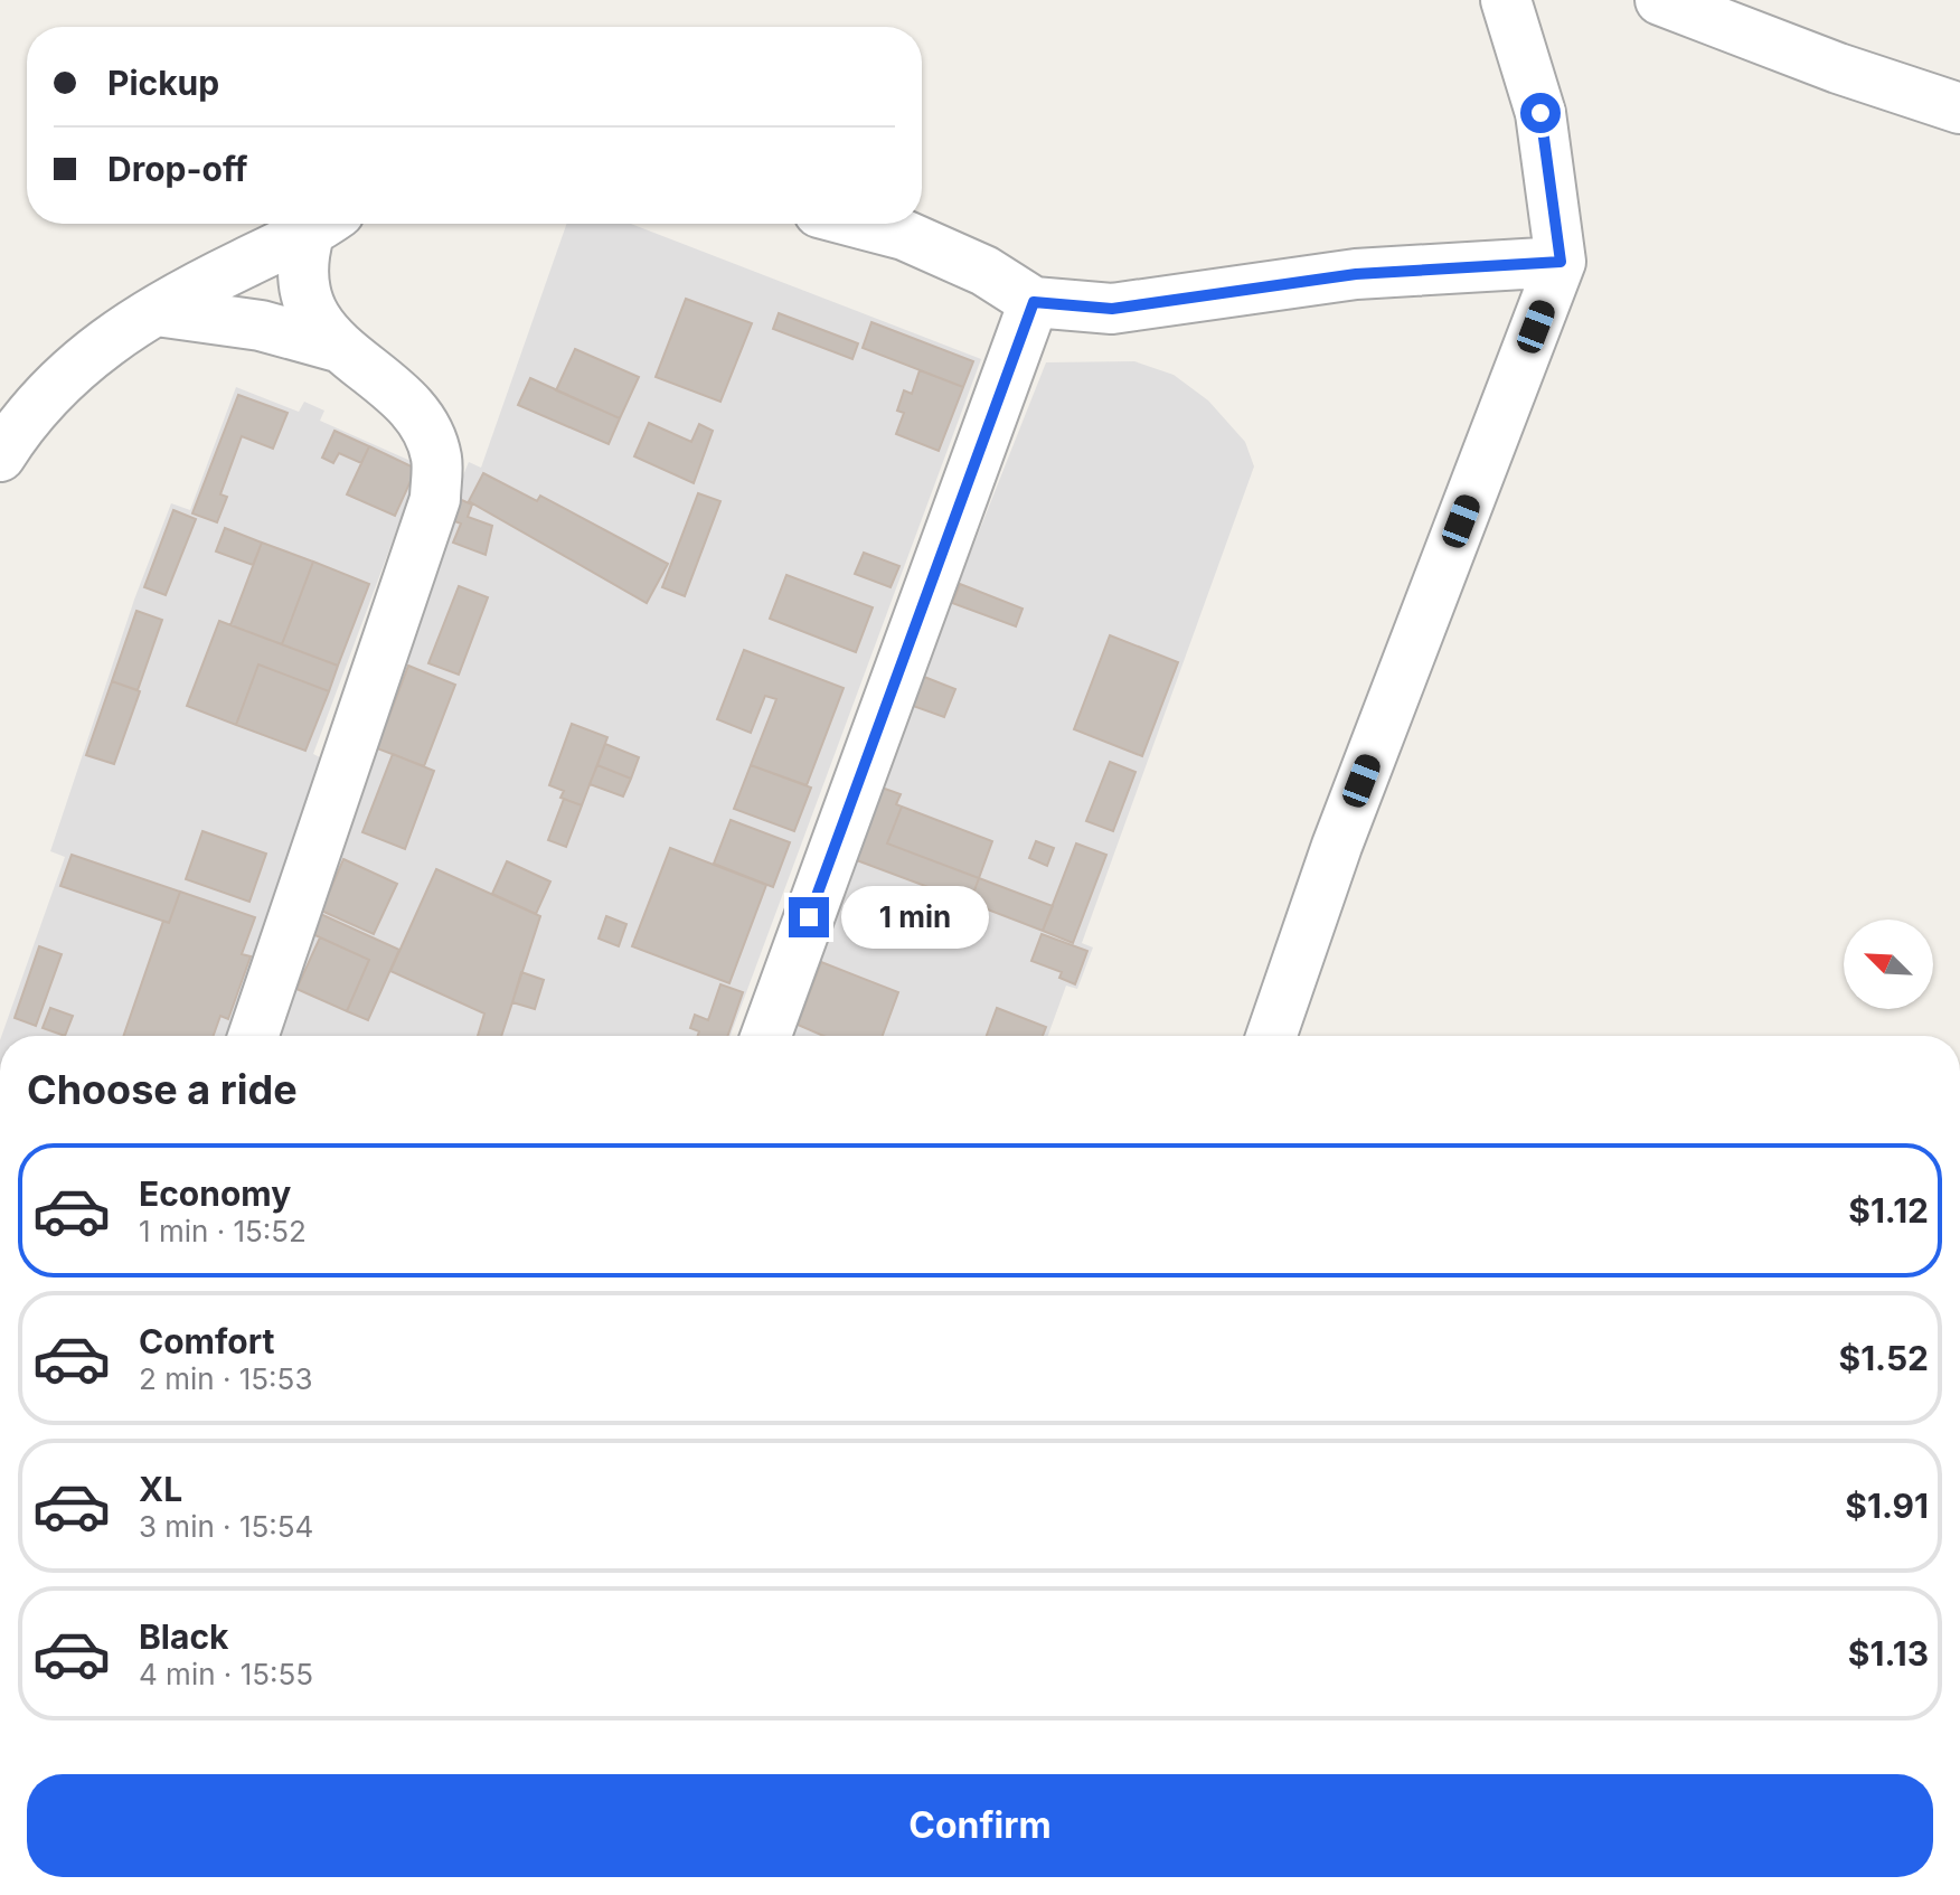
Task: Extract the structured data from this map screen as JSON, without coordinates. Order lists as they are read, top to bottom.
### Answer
{
  "north": "top left",
  "page": {
    "banner": ["Pickup", "Drop-off"],
    "bubble": "1 min",
    "heading": "Choose a ride",
    "list": [
      {
        "name": "Economy",
        "note": "1 min · 15:52",
        "value": "$1.12"
      },
      {
        "name": "Comfort",
        "note": "2 min · 15:53",
        "value": "$1.52"
      },
      {
        "name": "XL",
        "note": "3 min · 15:54",
        "value": "$1.91"
      },
      {
        "name": "Black",
        "note": "4 min · 15:55",
        "value": "$1.13"
      }
    ],
    "buttons": "Confirm"
  }
}
